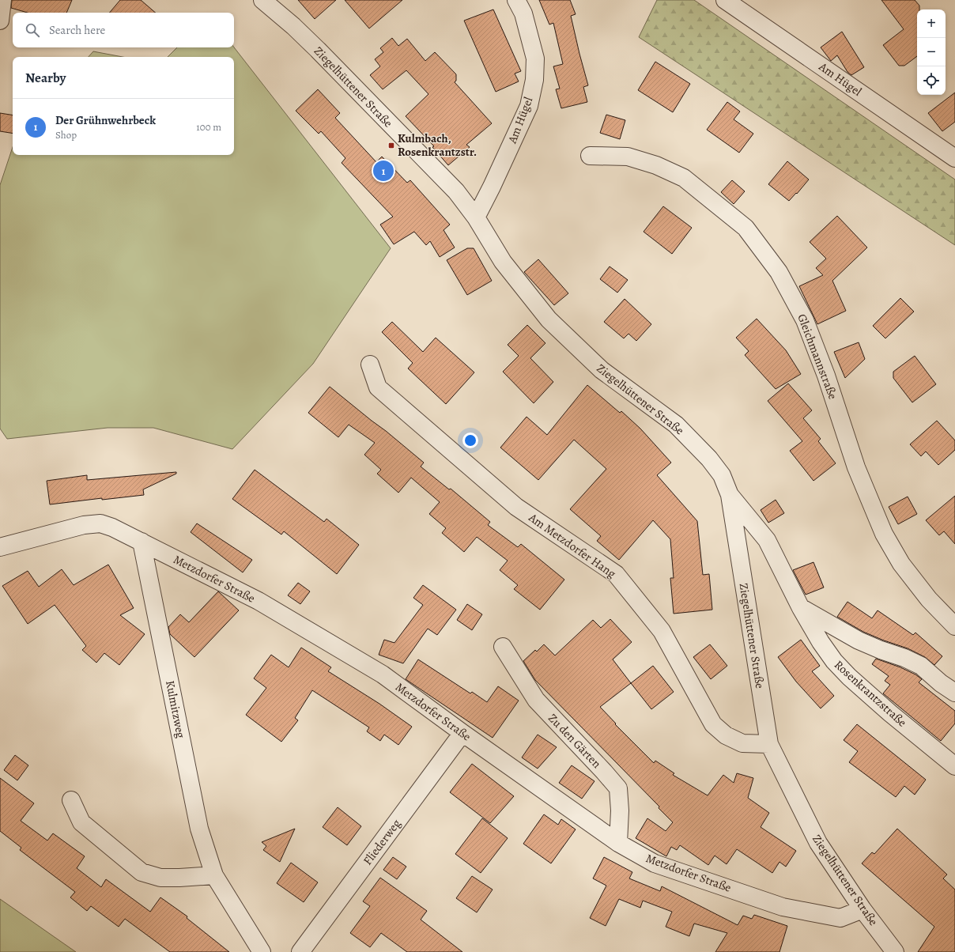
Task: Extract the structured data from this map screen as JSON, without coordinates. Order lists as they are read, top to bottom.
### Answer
{
  "streets": {
    "street": [
      "Am Hügel",
      "Ziegelhüttener Straße",
      "Gleichmannstraße",
      "Am Metzdorfer Hang",
      "Metzdorfer Straße",
      "Rosenkrantzstraße",
      "Kulmitzweg",
      "Zu den Gärten",
      "Fliederweg"
    ]
  },
  "crossings": [
    ["Am Hügel", "Ziegelhüttener Straße"],
    ["Ziegelhüttener Straße", "Am Metzdorfer Hang"],
    ["Ziegelhüttener Straße", "Metzdorfer Straße"],
    ["Ziegelhüttener Straße", "Rosenkrantzstraße"],
    ["Metzdorfer Straße", "Kulmitzweg"],
    ["Metzdorfer Straße", "Zu den Gärten"],
    ["Metzdorfer Straße", "Fliederweg"]
  ],
  "places": {
    "transit": ["Kulmbach, Rosenkrantzstr."]
  },
  "page": {
    "map_buttons": ["+", "−"],
    "search": "Search here",
    "heading": "Nearby",
    "list": [
      {
        "mark": "1",
        "name": "Der Grühnwehrbeck",
        "note": "Shop",
        "value": "100 m"
      }
    ],
    "pins": "1"
  }
}
